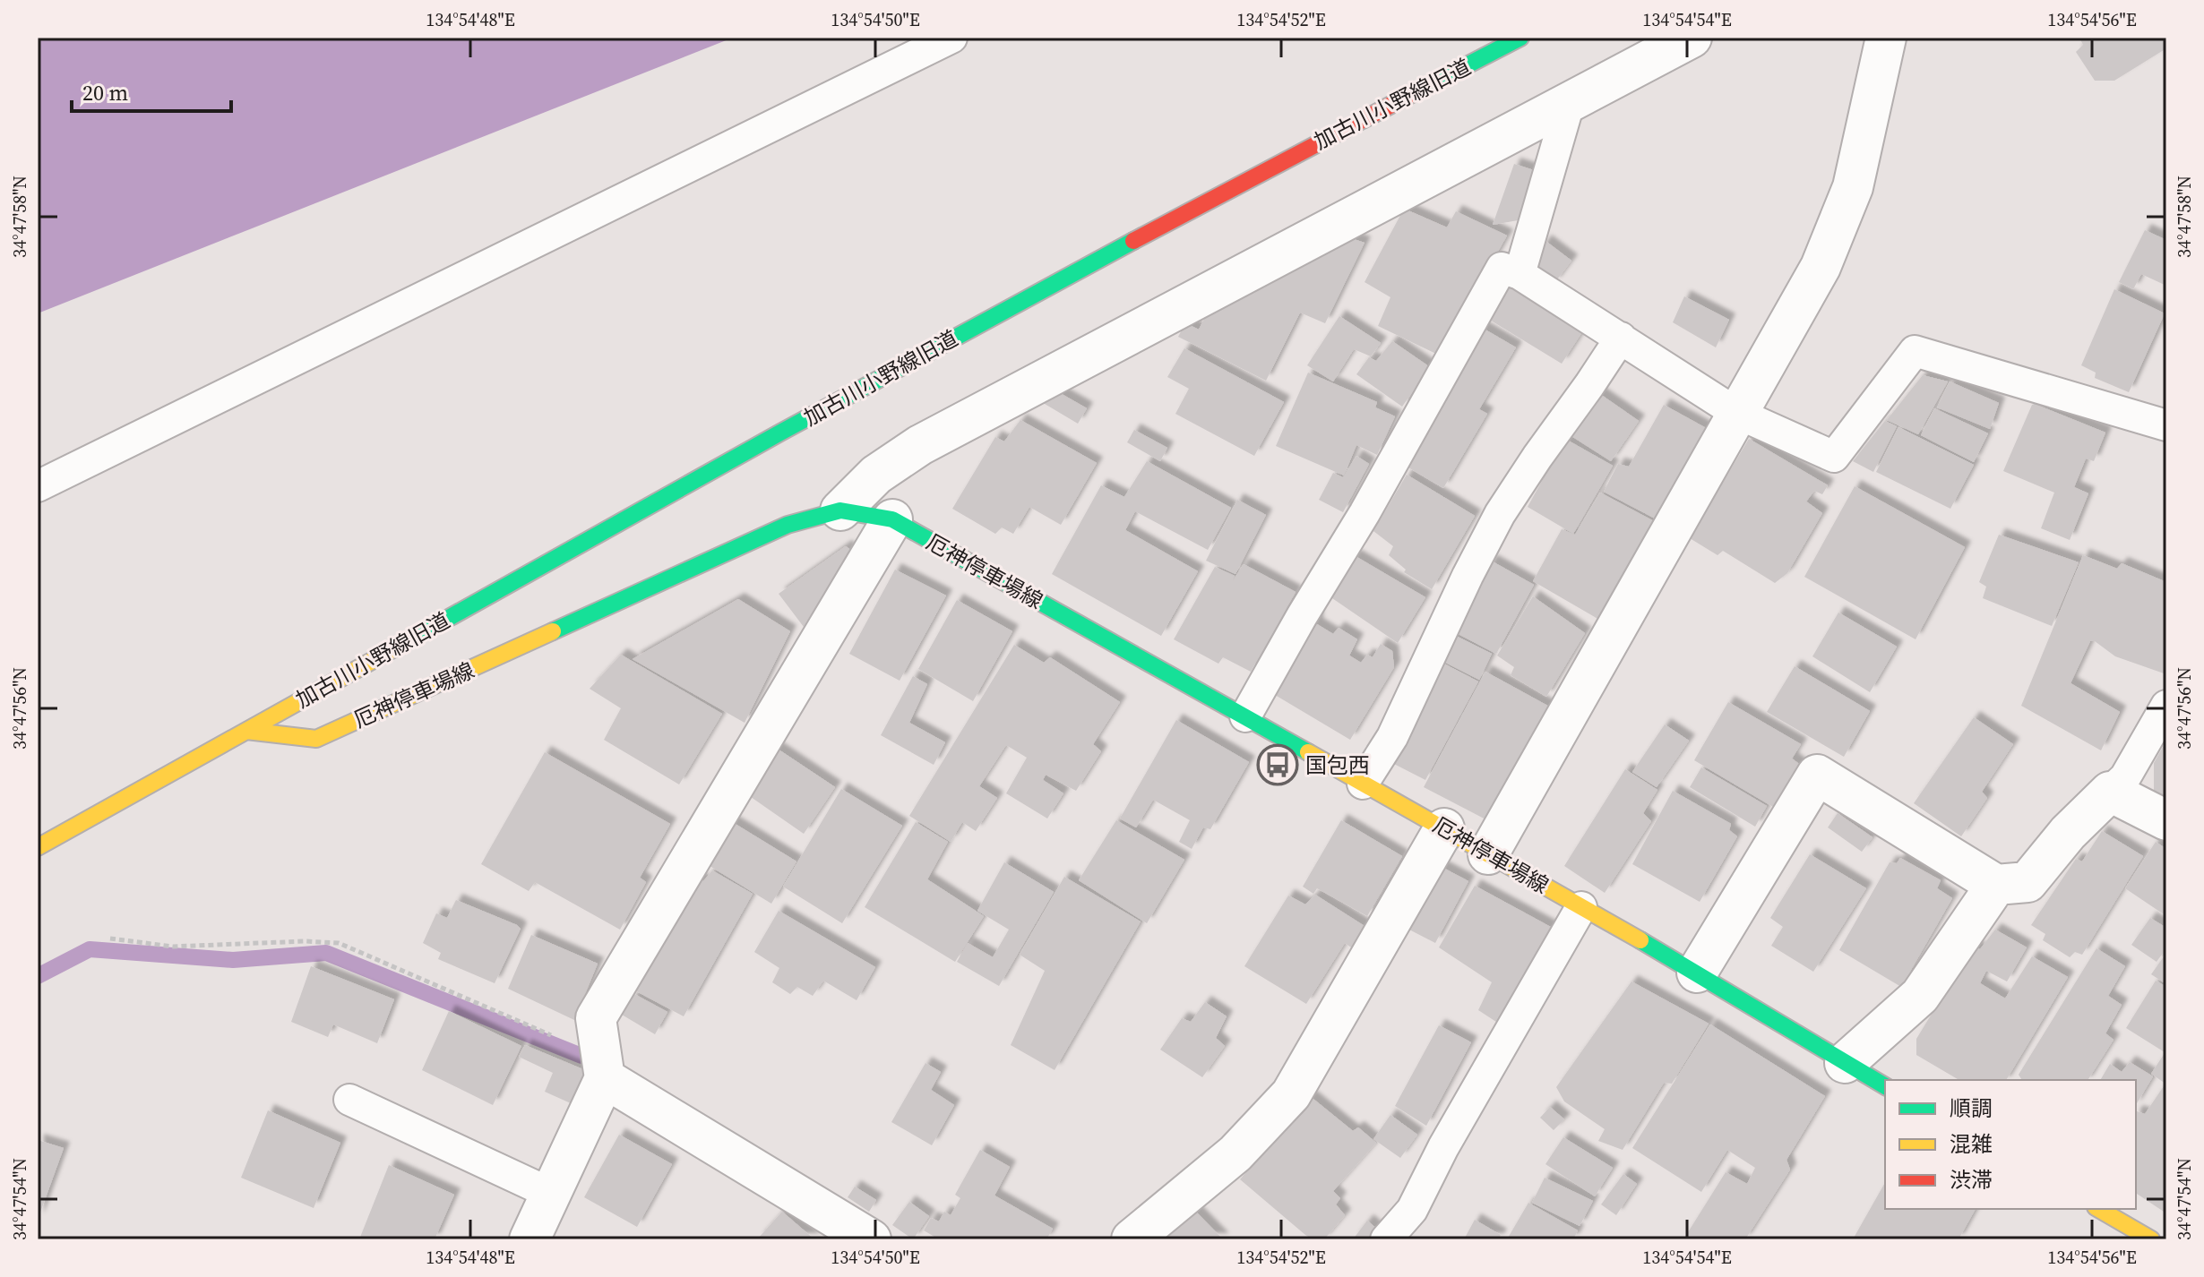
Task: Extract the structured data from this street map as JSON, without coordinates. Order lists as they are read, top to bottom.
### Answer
{
  "streets": {
    "main road": ["加古川小野線旧道", "厄神停車場線"]
  },
  "crossings": [
    ["加古川小野線旧道", "厄神停車場線"]
  ],
  "places": {
    "bus stop": ["国包西"]
  },
  "legend": ["順調", "混雑", "渋滞"],
  "scale_bar": "20 m",
  "coordinates": [
    "134°54'48\"E",
    "134°54'50\"E",
    "134°54'52\"E",
    "134°54'54\"E",
    "134°54'56\"E",
    "34°47'58\"N",
    "34°47'56\"N",
    "34°47'54\"N"
  ]
}
